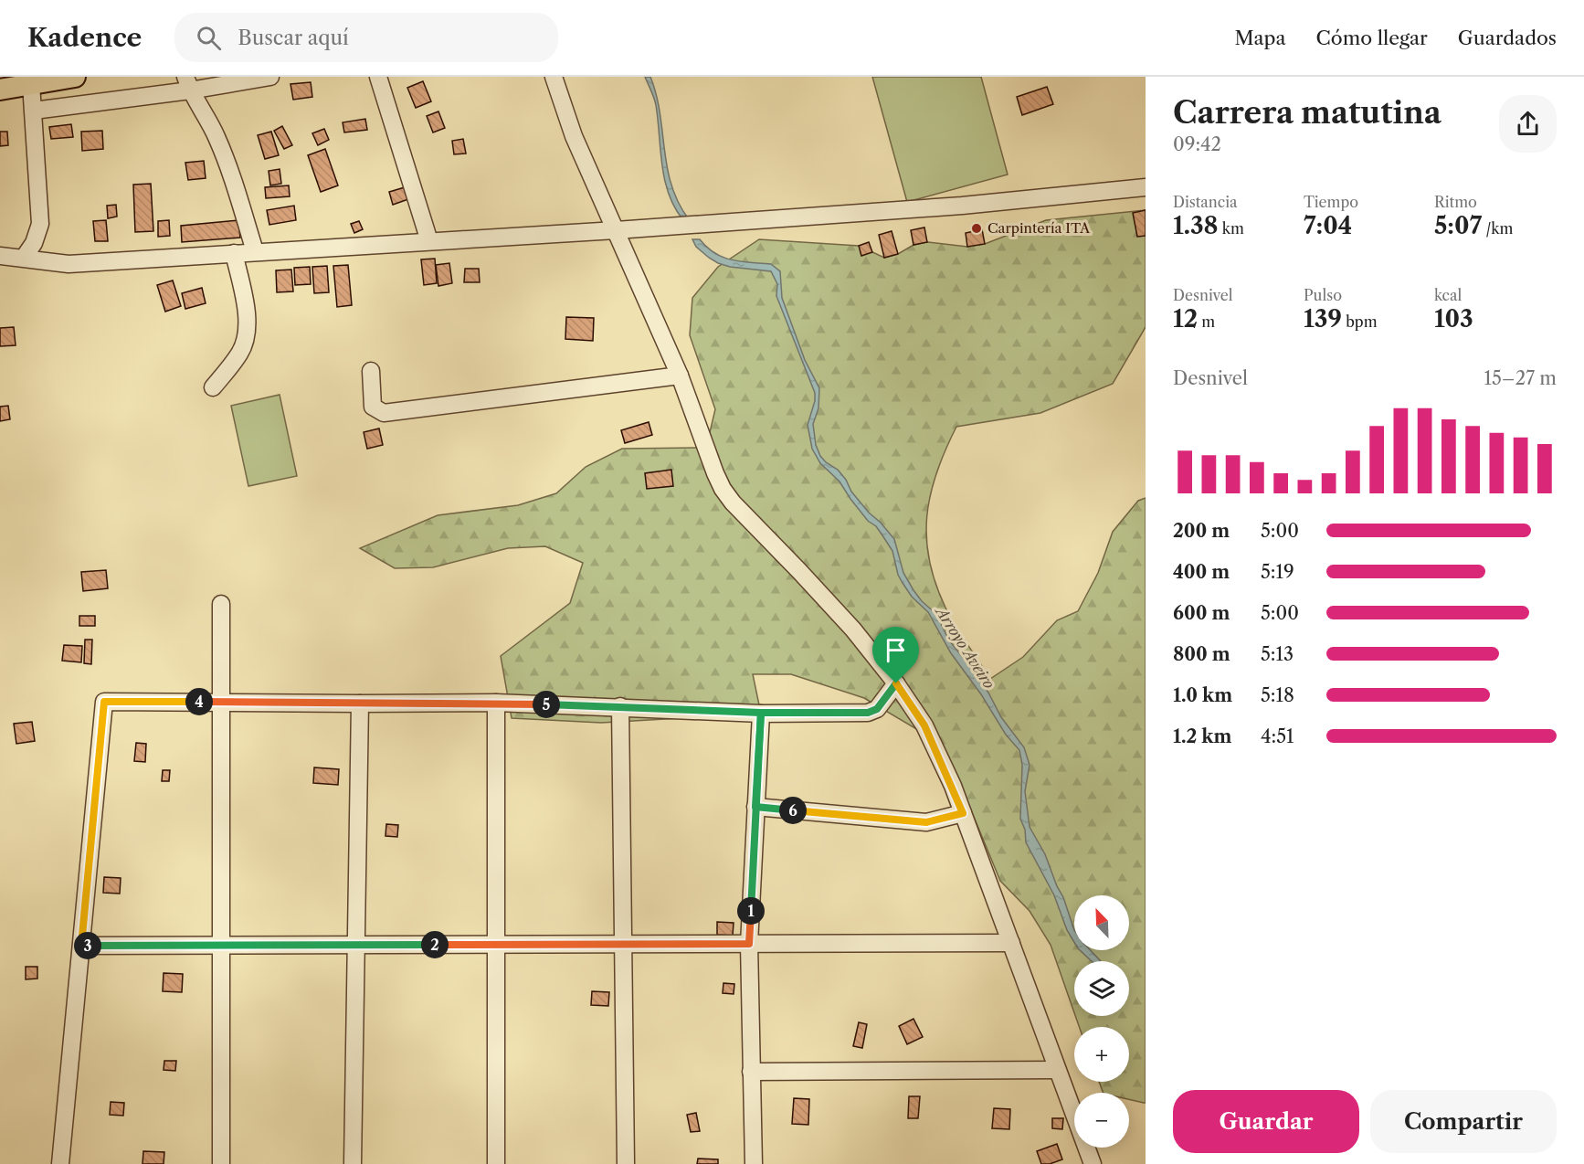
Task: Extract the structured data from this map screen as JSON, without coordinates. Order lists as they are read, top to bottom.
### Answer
{
  "water": ["Arroyo Aveiro"],
  "places": ["Carpintería ITA"],
  "north": "top left",
  "page": {
    "header": "Kadence",
    "search": "Buscar aquí",
    "nav": ["Mapa", "Cómo llegar", "Guardados"],
    "heading": ["Carrera matutina", "09:42"],
    "stats": [
      ["Distancia", "1.38 km"],
      ["Tiempo", "7:04"],
      ["Ritmo", "5:07 /km"],
      ["Desnivel", "12 m"],
      ["Pulso", "139 bpm"],
      ["kcal", "103"]
    ],
    "chart": ["Desnivel", "15–27 m"],
    "list": [
      {
        "name": "200 m",
        "note": "5:00"
      },
      {
        "name": "400 m",
        "note": "5:19"
      },
      {
        "name": "600 m",
        "note": "5:00"
      },
      {
        "name": "800 m",
        "note": "5:13"
      },
      {
        "name": "1.0 km",
        "note": "5:18"
      },
      {
        "name": "1.2 km",
        "note": "4:51"
      }
    ],
    "pins": [
      "4",
      "5",
      "6",
      "1",
      "2",
      "3"
    ],
    "map_buttons": ["+", "−"],
    "buttons": ["Guardar", "Compartir"]
  }
}
